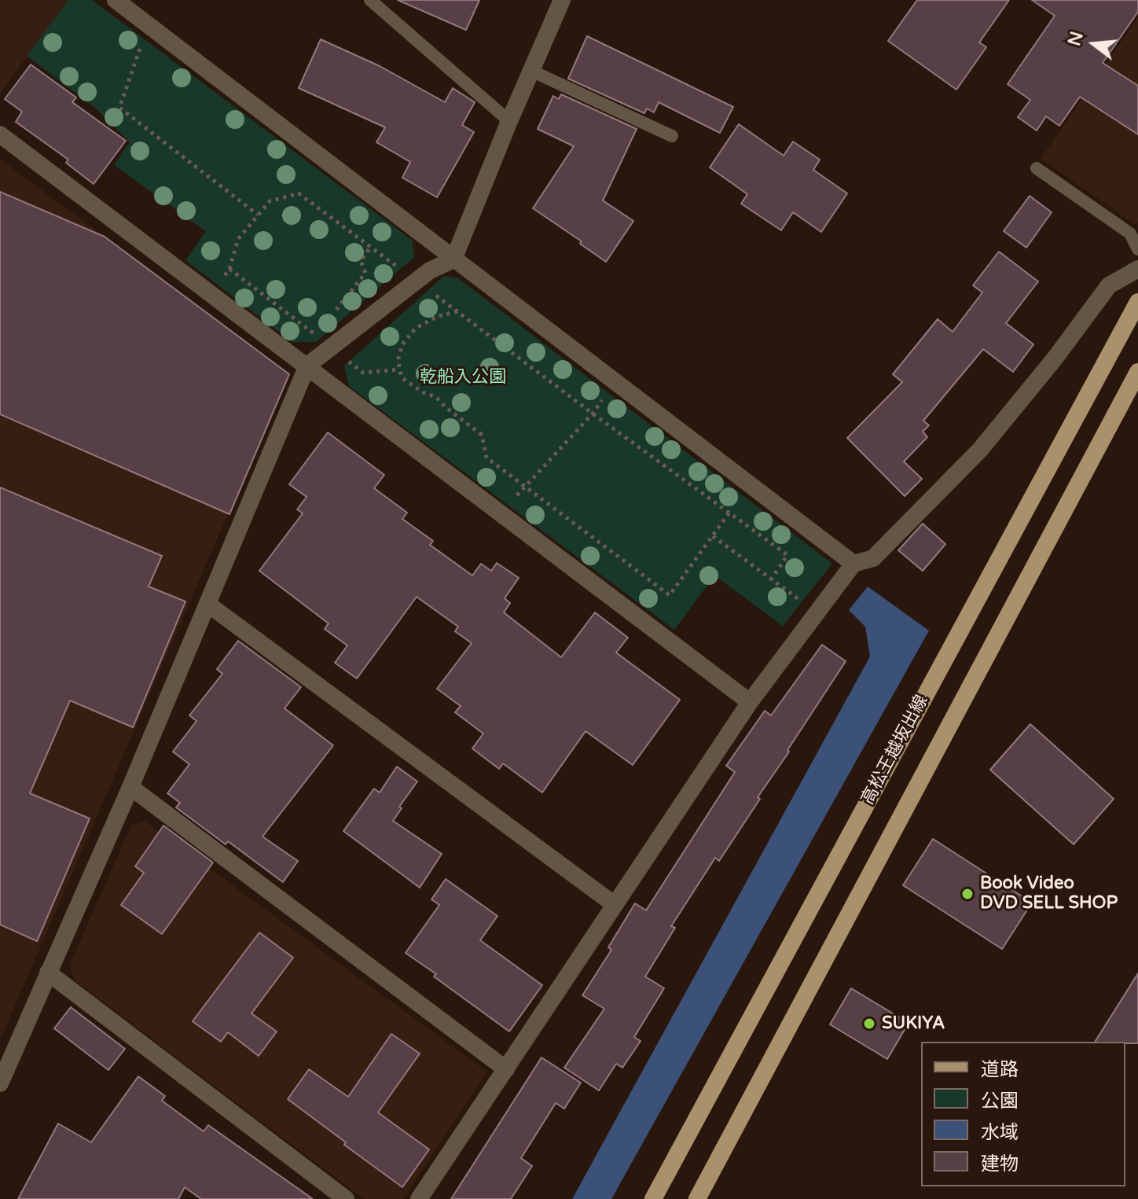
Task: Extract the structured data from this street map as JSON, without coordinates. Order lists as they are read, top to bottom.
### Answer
{
  "streets": {
    "main road": ["高松王越坂出線"]
  },
  "parks": ["乾船入公園"],
  "places": ["Book Video DVD SELL SHOP", "SUKIYA"],
  "legend": [
    "道路",
    "公園",
    "水域",
    "建物"
  ],
  "north": "left"
}
